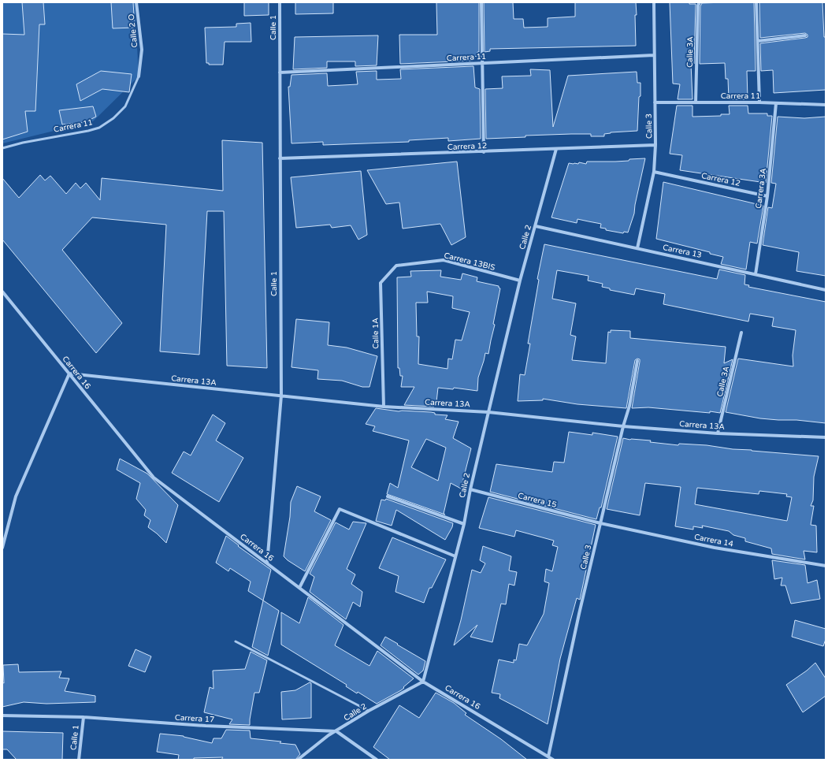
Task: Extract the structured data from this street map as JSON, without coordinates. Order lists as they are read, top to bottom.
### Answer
{
  "streets": {
    "street": [
      "Calle 1",
      "Calle 2 O",
      "Calle 3A",
      "Carrera 11",
      "Calle 3",
      "Carrera 12",
      "Carrera 3A",
      "Calle 2",
      "Carrera 13",
      "Carrera 13BIS",
      "Calle 1A",
      "Carrera 16",
      "Carrera 13A",
      "Carrera 15",
      "Carrera 14",
      "Carrera 17"
    ]
  },
  "crossings": [
    ["Calle 1", "Carrera 11"],
    ["Calle 1", "Carrera 12"],
    ["Calle 1", "Carrera 16"],
    ["Calle 1", "Carrera 13A"],
    ["Calle 1", "Carrera 17"],
    ["Calle 2 O", "Carrera 11"],
    ["Calle 3A", "Carrera 11"],
    ["Calle 3A", "Carrera 13A"],
    ["Carrera 11", "Calle 3"],
    ["Carrera 11", "Carrera 3A"],
    ["Calle 3", "Carrera 12"],
    ["Calle 3", "Carrera 13"],
    ["Calle 3", "Carrera 16"],
    ["Calle 3", "Carrera 13A"],
    ["Calle 3", "Carrera 15"],
    ["Calle 3", "Carrera 14"],
    ["Carrera 12", "Carrera 3A"],
    ["Carrera 12", "Calle 2"],
    ["Carrera 3A", "Carrera 13"],
    ["Calle 2", "Carrera 13"],
    ["Calle 2", "Carrera 13BIS"],
    ["Calle 2", "Carrera 16"],
    ["Calle 2", "Carrera 13A"],
    ["Calle 2", "Carrera 15"],
    ["Calle 2", "Carrera 17"],
    ["Carrera 13BIS", "Calle 1A"],
    ["Calle 1A", "Carrera 13A"],
    ["Carrera 16", "Carrera 13A"],
    ["Carrera 15", "Carrera 14"]
  ]
}
